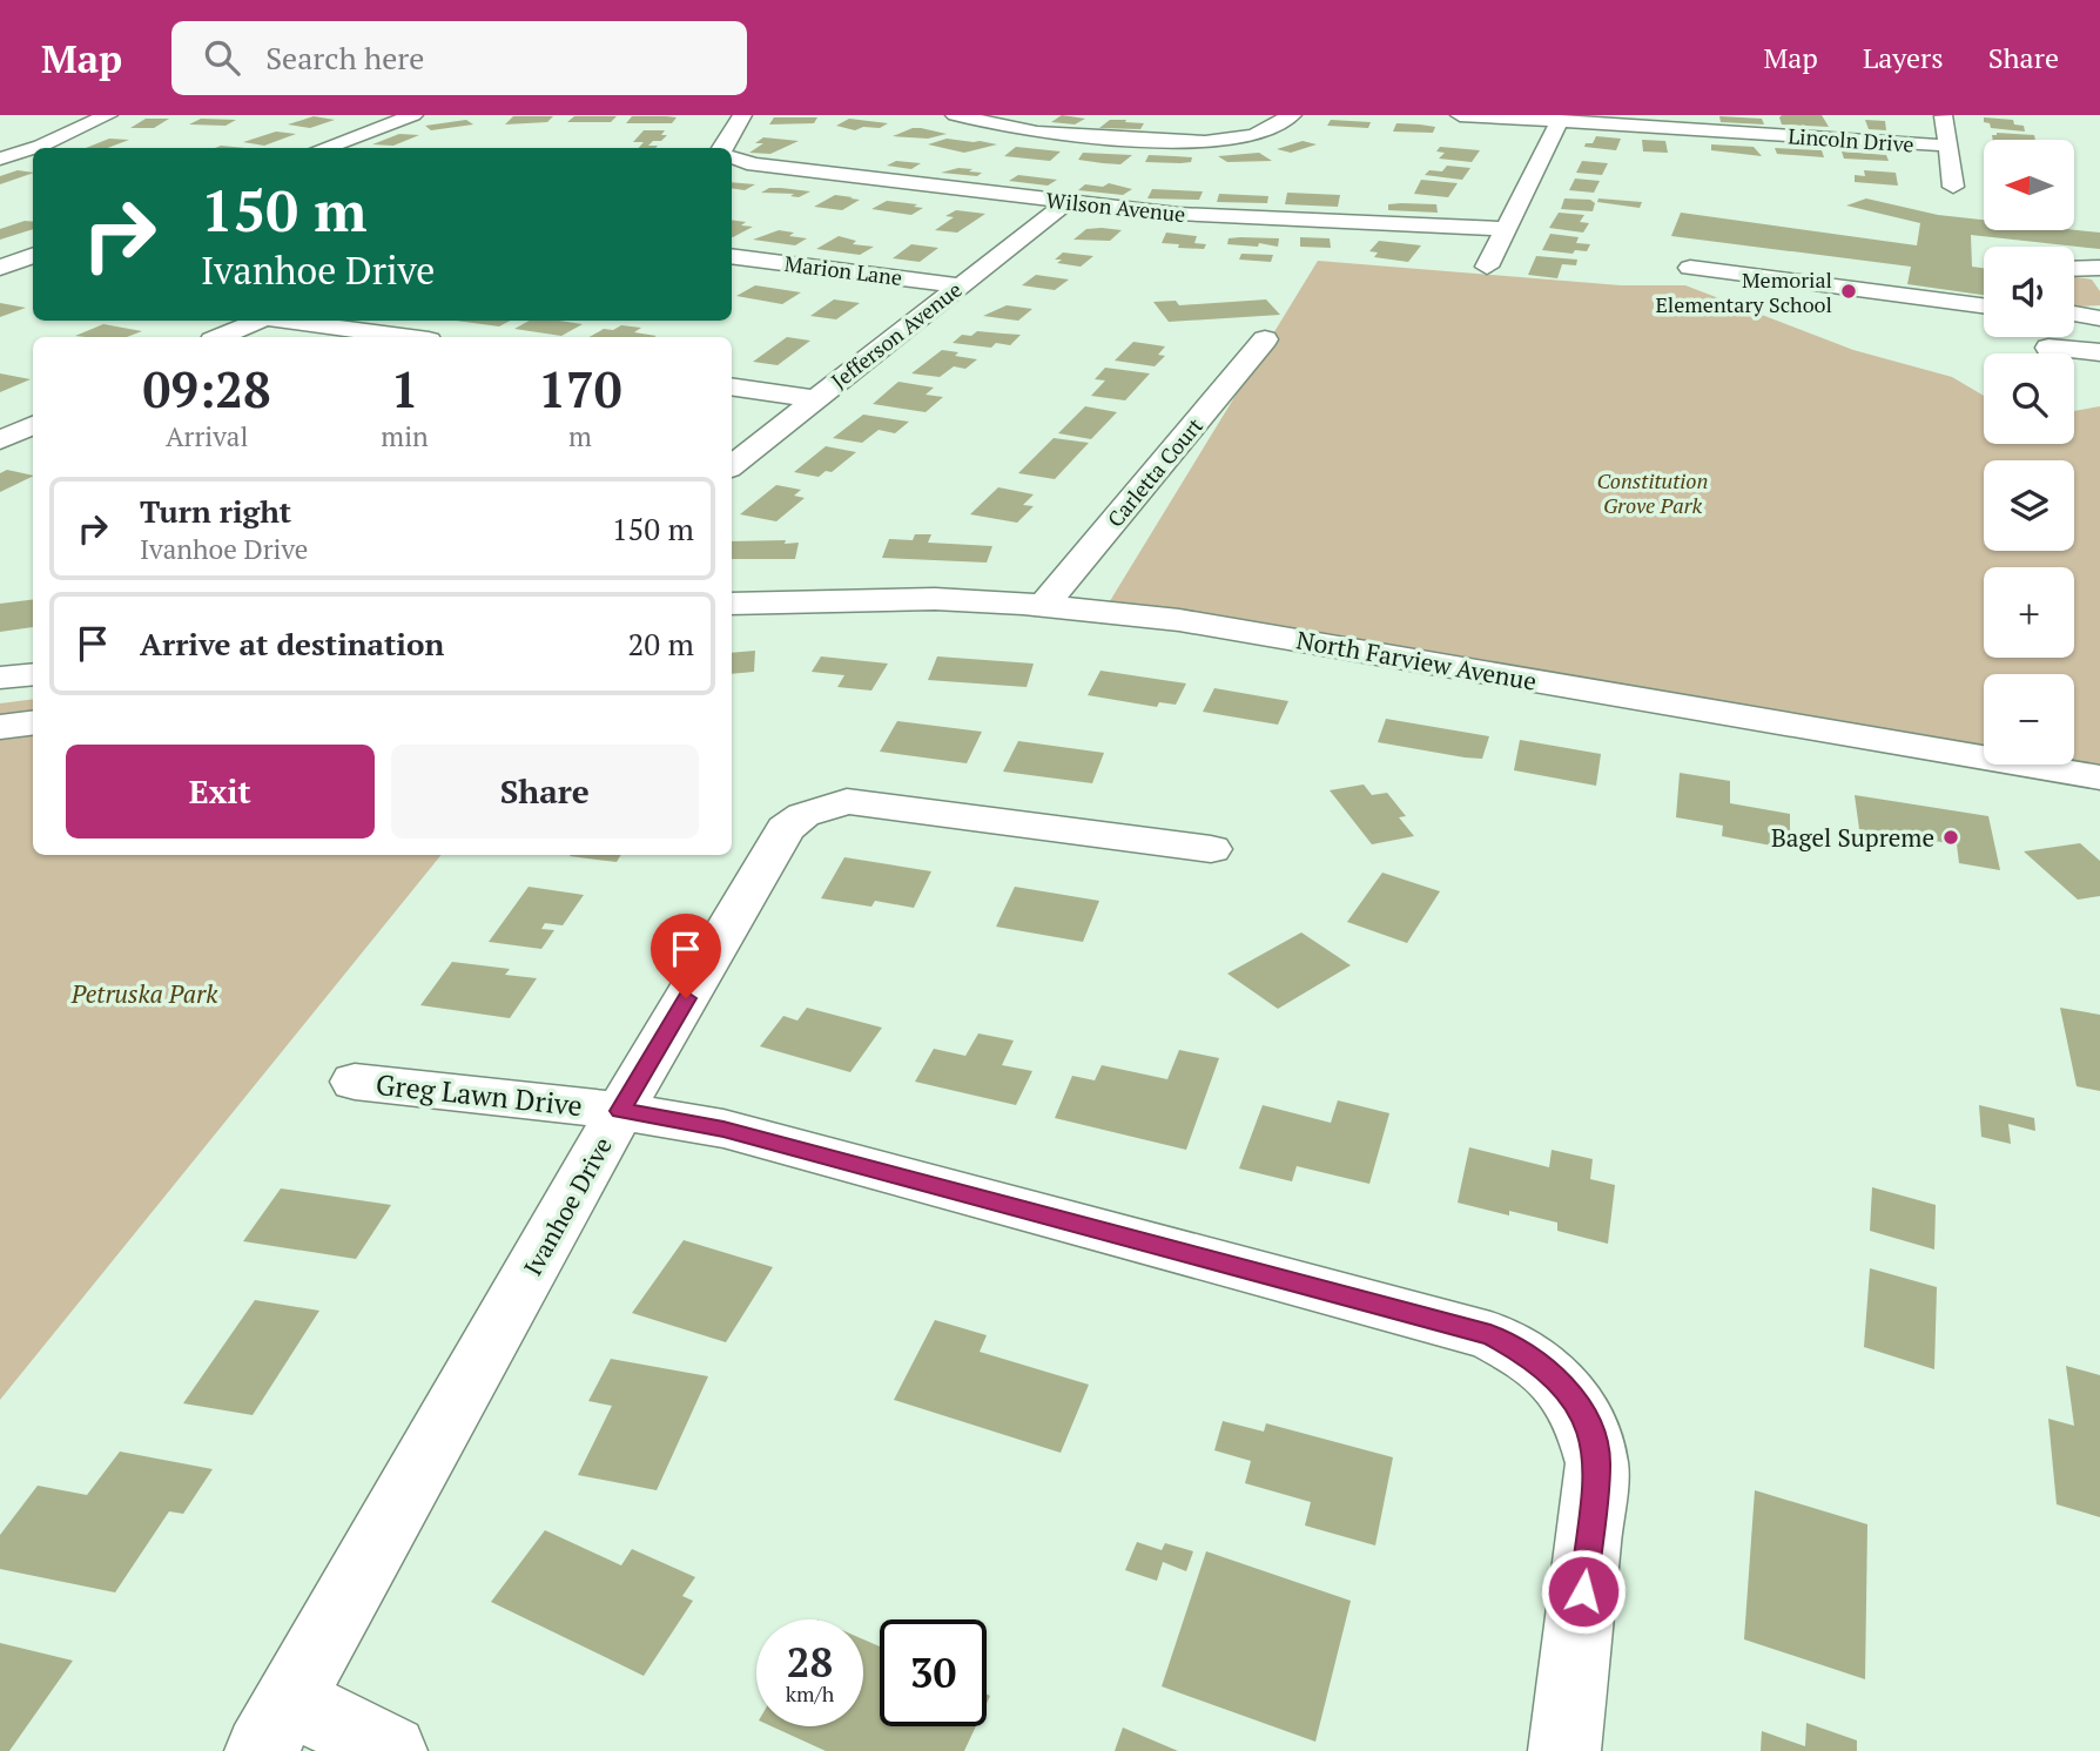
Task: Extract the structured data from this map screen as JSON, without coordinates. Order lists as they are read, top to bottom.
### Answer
{
  "streets": {
    "street": [
      "Lincoln Drive",
      "Wilson Avenue",
      "Marion Lane",
      "Jefferson Avenue",
      "Carletta Court",
      "North Farview Avenue",
      "Greg Lawn Drive",
      "Ivanhoe Drive"
    ]
  },
  "crossings": [
    ["Wilson Avenue", "Jefferson Avenue"],
    ["Marion Lane", "Jefferson Avenue"],
    ["Carletta Court", "North Farview Avenue"],
    ["Greg Lawn Drive", "Ivanhoe Drive"]
  ],
  "parks": ["Constitution Grove Park", "Petruska Park"],
  "places": ["Memorial Elementary School", "Bagel Supreme"],
  "north": "left",
  "page": {
    "header": "Map",
    "search": "Search here",
    "nav": ["Map", "Layers", "Share"],
    "map_buttons": ["+", "−"],
    "turn": ["150 m", "Ivanhoe Drive"],
    "eta": [
      "09:28",
      "Arrival",
      "1",
      "min",
      "170",
      "m"
    ],
    "list": [
      {
        "name": "Turn right",
        "note": "Ivanhoe Drive",
        "value": "150 m"
      },
      {
        "name": "Arrive at destination",
        "value": "20 m"
      }
    ],
    "buttons": ["Exit", "Share"],
    "speed": "28 km/h",
    "limit": "30"
  }
}
